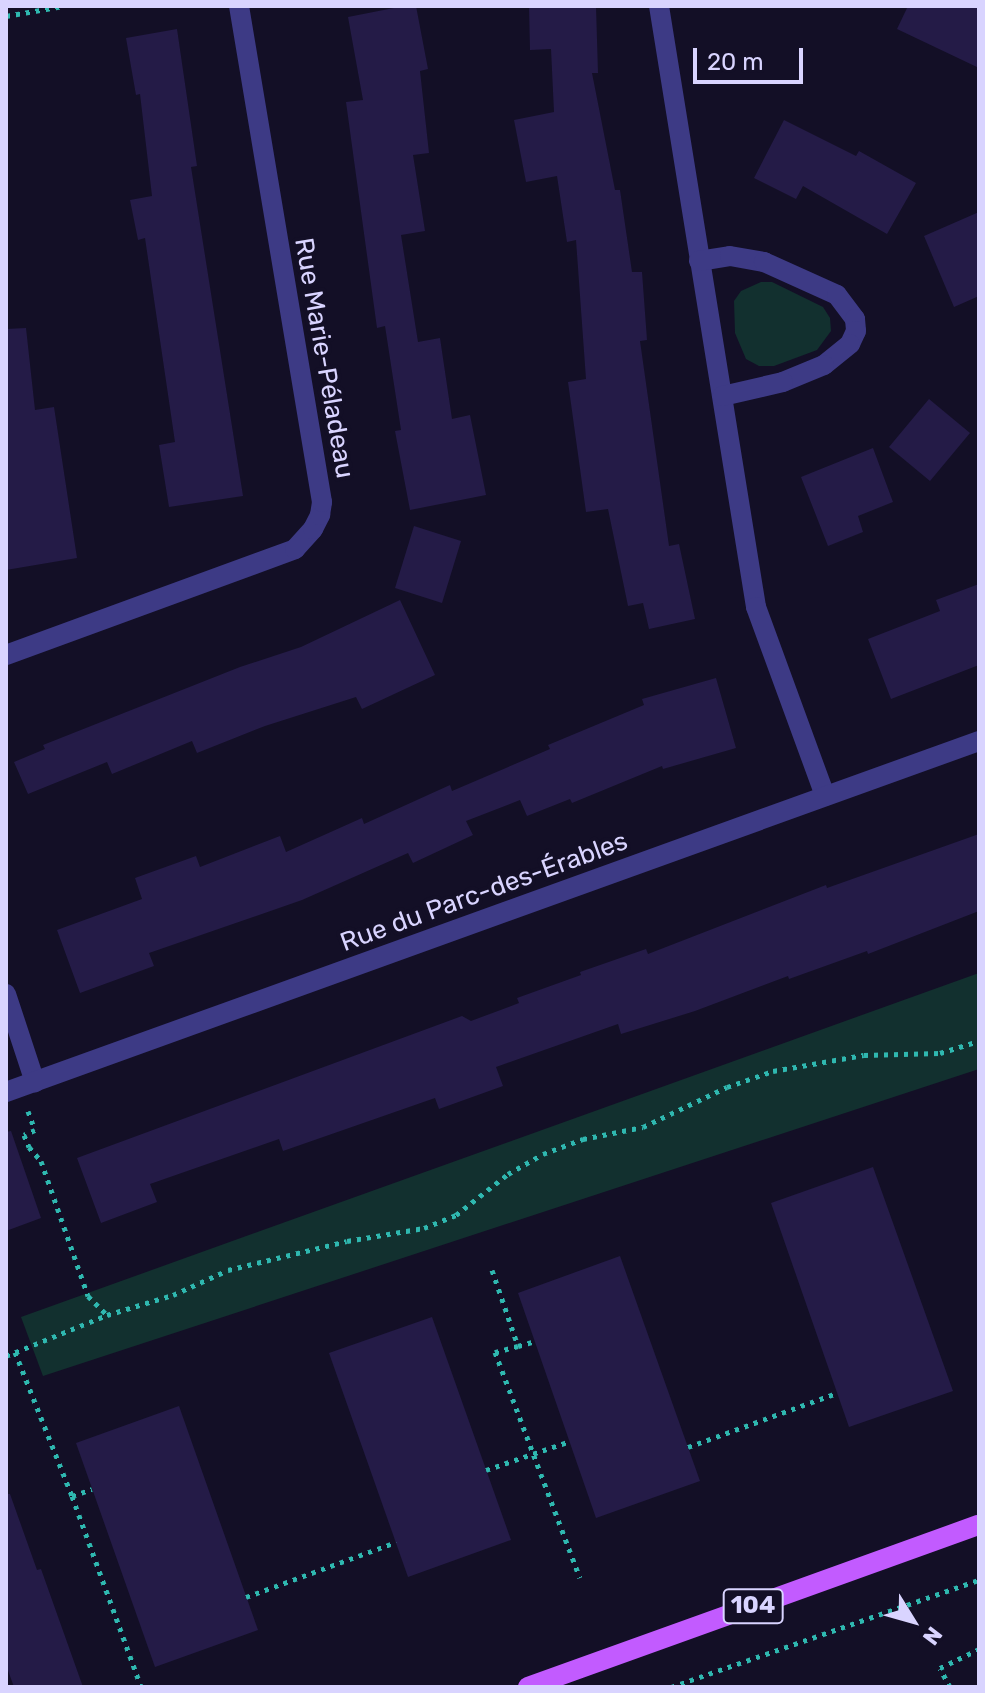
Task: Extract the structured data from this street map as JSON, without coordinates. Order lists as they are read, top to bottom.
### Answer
{
  "streets": {
    "main road": ["104"],
    "street": ["Rue Marie-Péladeau", "Rue du Parc-des-Érables"]
  },
  "scale_bar": "20 m",
  "north": "bottom right"
}
